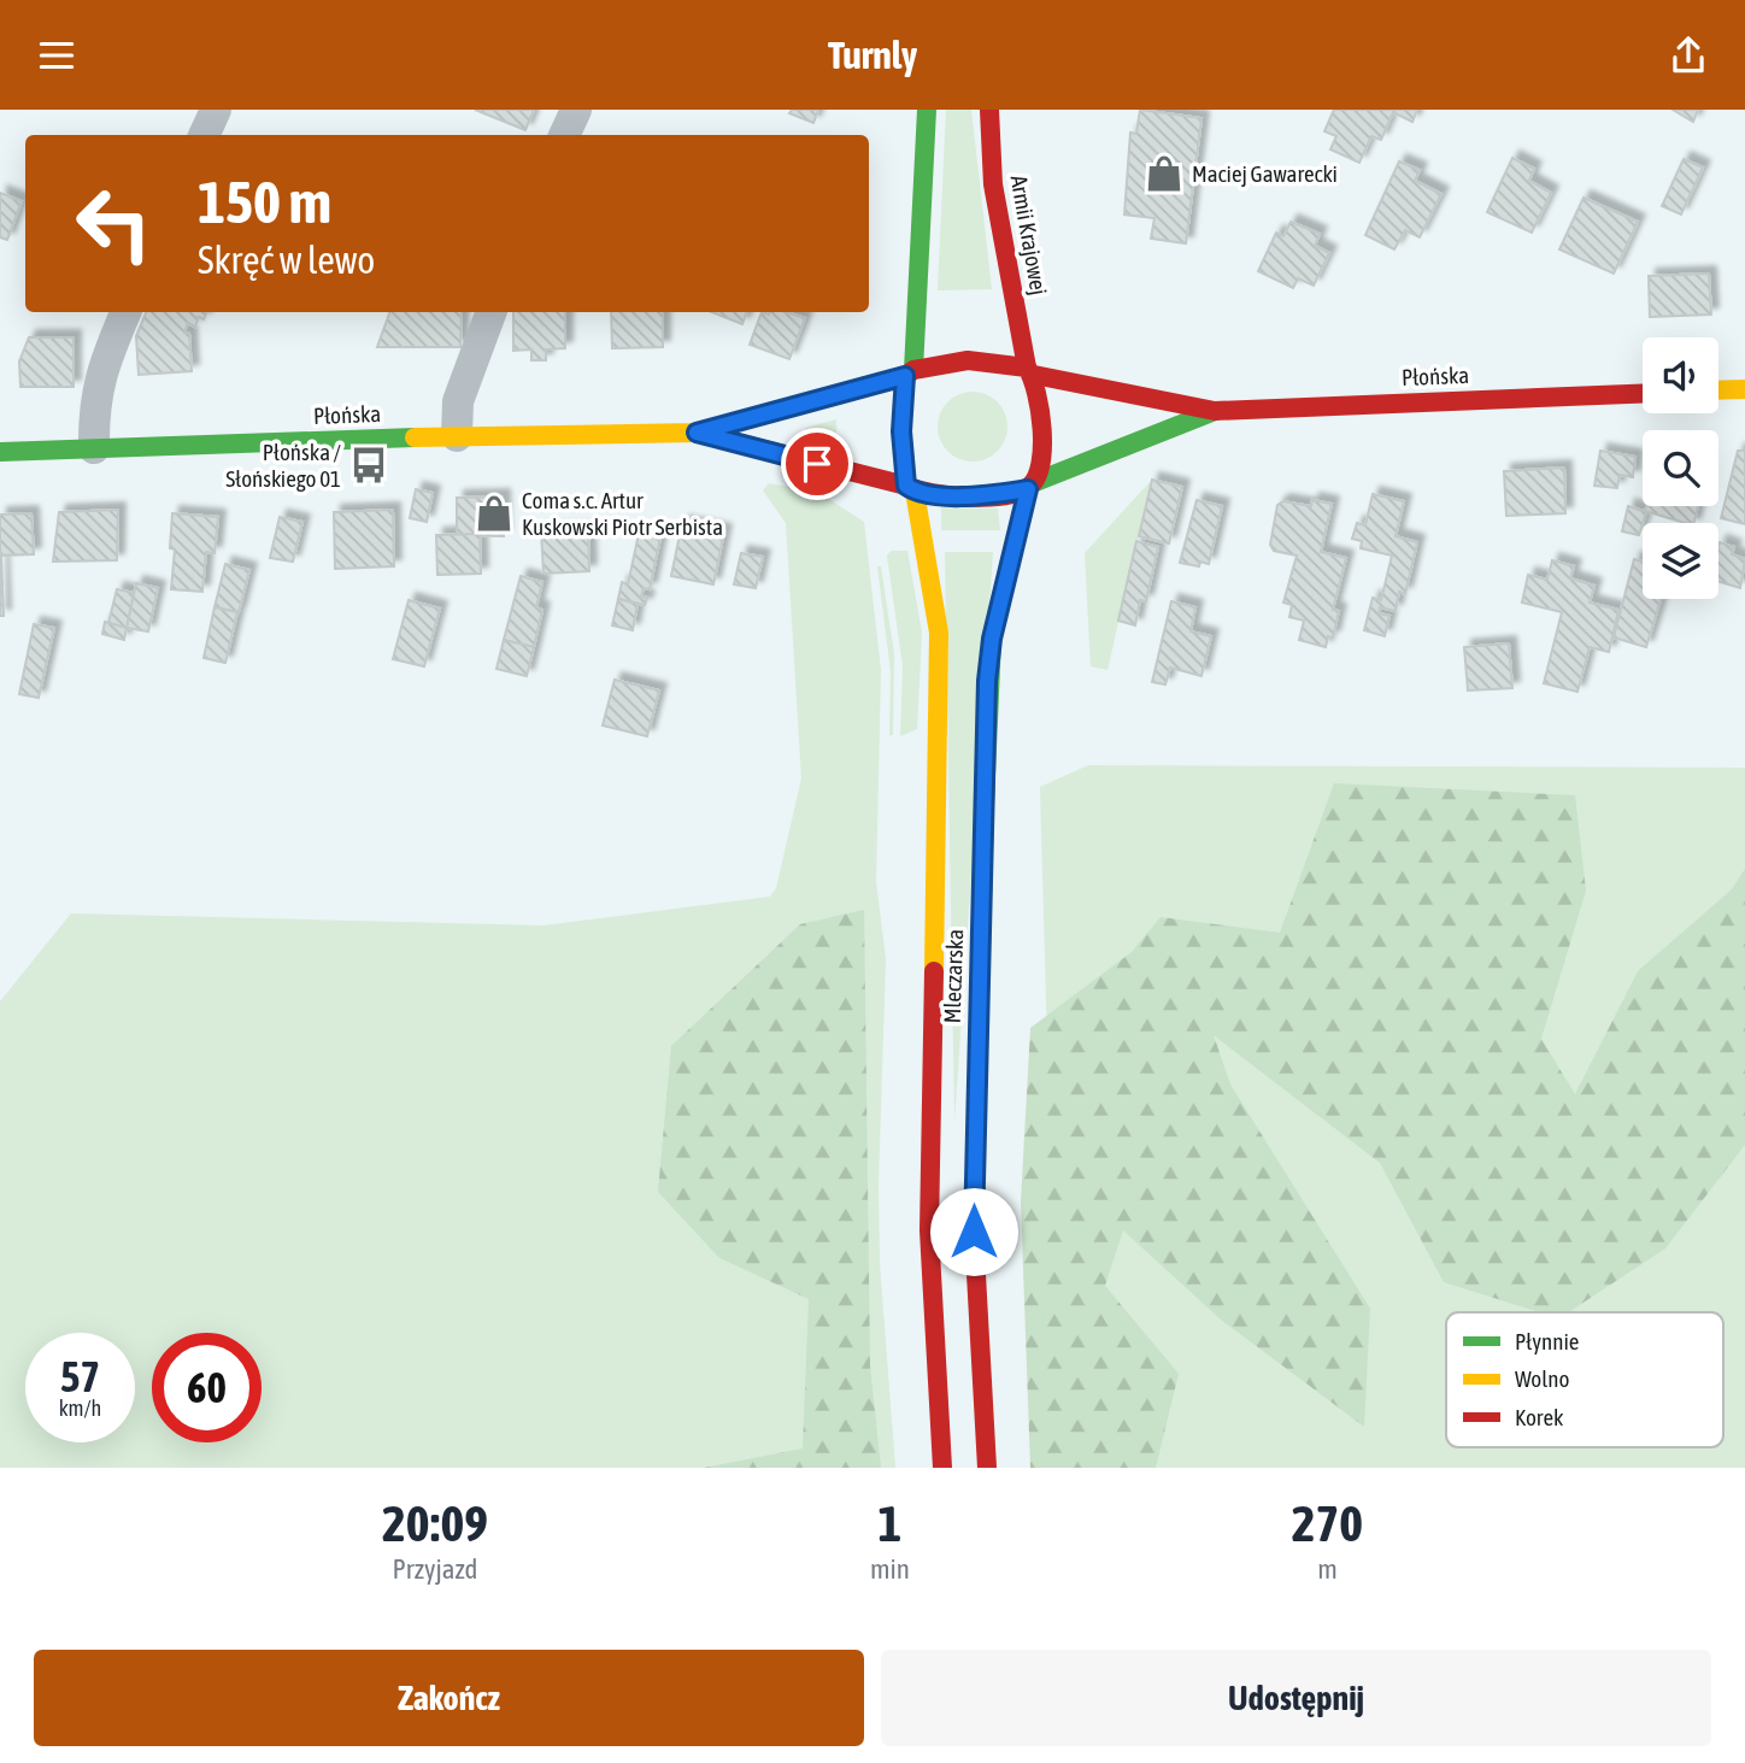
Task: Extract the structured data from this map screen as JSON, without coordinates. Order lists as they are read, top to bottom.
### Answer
{
  "streets": {
    "main road": ["Armii Krajowej", "Płońska", "Mleczarska"]
  },
  "crossings": [
    ["Armii Krajowej", "Płońska"],
    ["Armii Krajowej", "Mleczarska"],
    ["Płońska", "Mleczarska"]
  ],
  "places": {
    "shop": ["Maciej Gawarecki", "Coma s.c. Artur Kuskowski Piotr Serbista"],
    "bus stop": ["Płońska / Słońskiego 01"]
  },
  "legend": ["Płynnie", "Wolno", "Korek"],
  "page": {
    "header": "Turnly",
    "turn": ["150 m", "Skręć w lewo"],
    "speed": "57 km/h",
    "limit": "60",
    "eta": [
      "20:09",
      "Przyjazd",
      "1",
      "min",
      "270",
      "m"
    ],
    "buttons": ["Zakończ", "Udostępnij"]
  }
}
